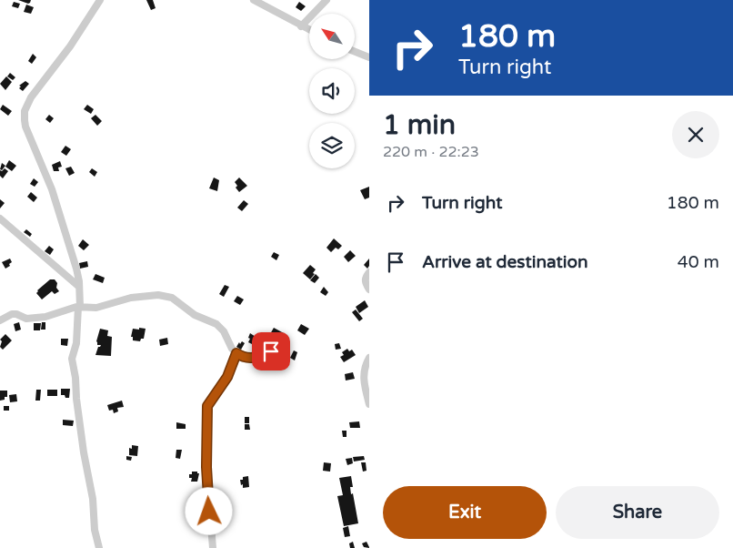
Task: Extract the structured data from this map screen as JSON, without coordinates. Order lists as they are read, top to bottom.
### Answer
{
  "north": "top left",
  "page": {
    "turn": ["180 m", "Turn right"],
    "heading": ["1 min", "220 m · 22:23"],
    "list": [
      {
        "name": "Turn right",
        "value": "180 m"
      },
      {
        "name": "Arrive at destination",
        "value": "40 m"
      }
    ],
    "buttons": ["Exit", "Share"]
  }
}
